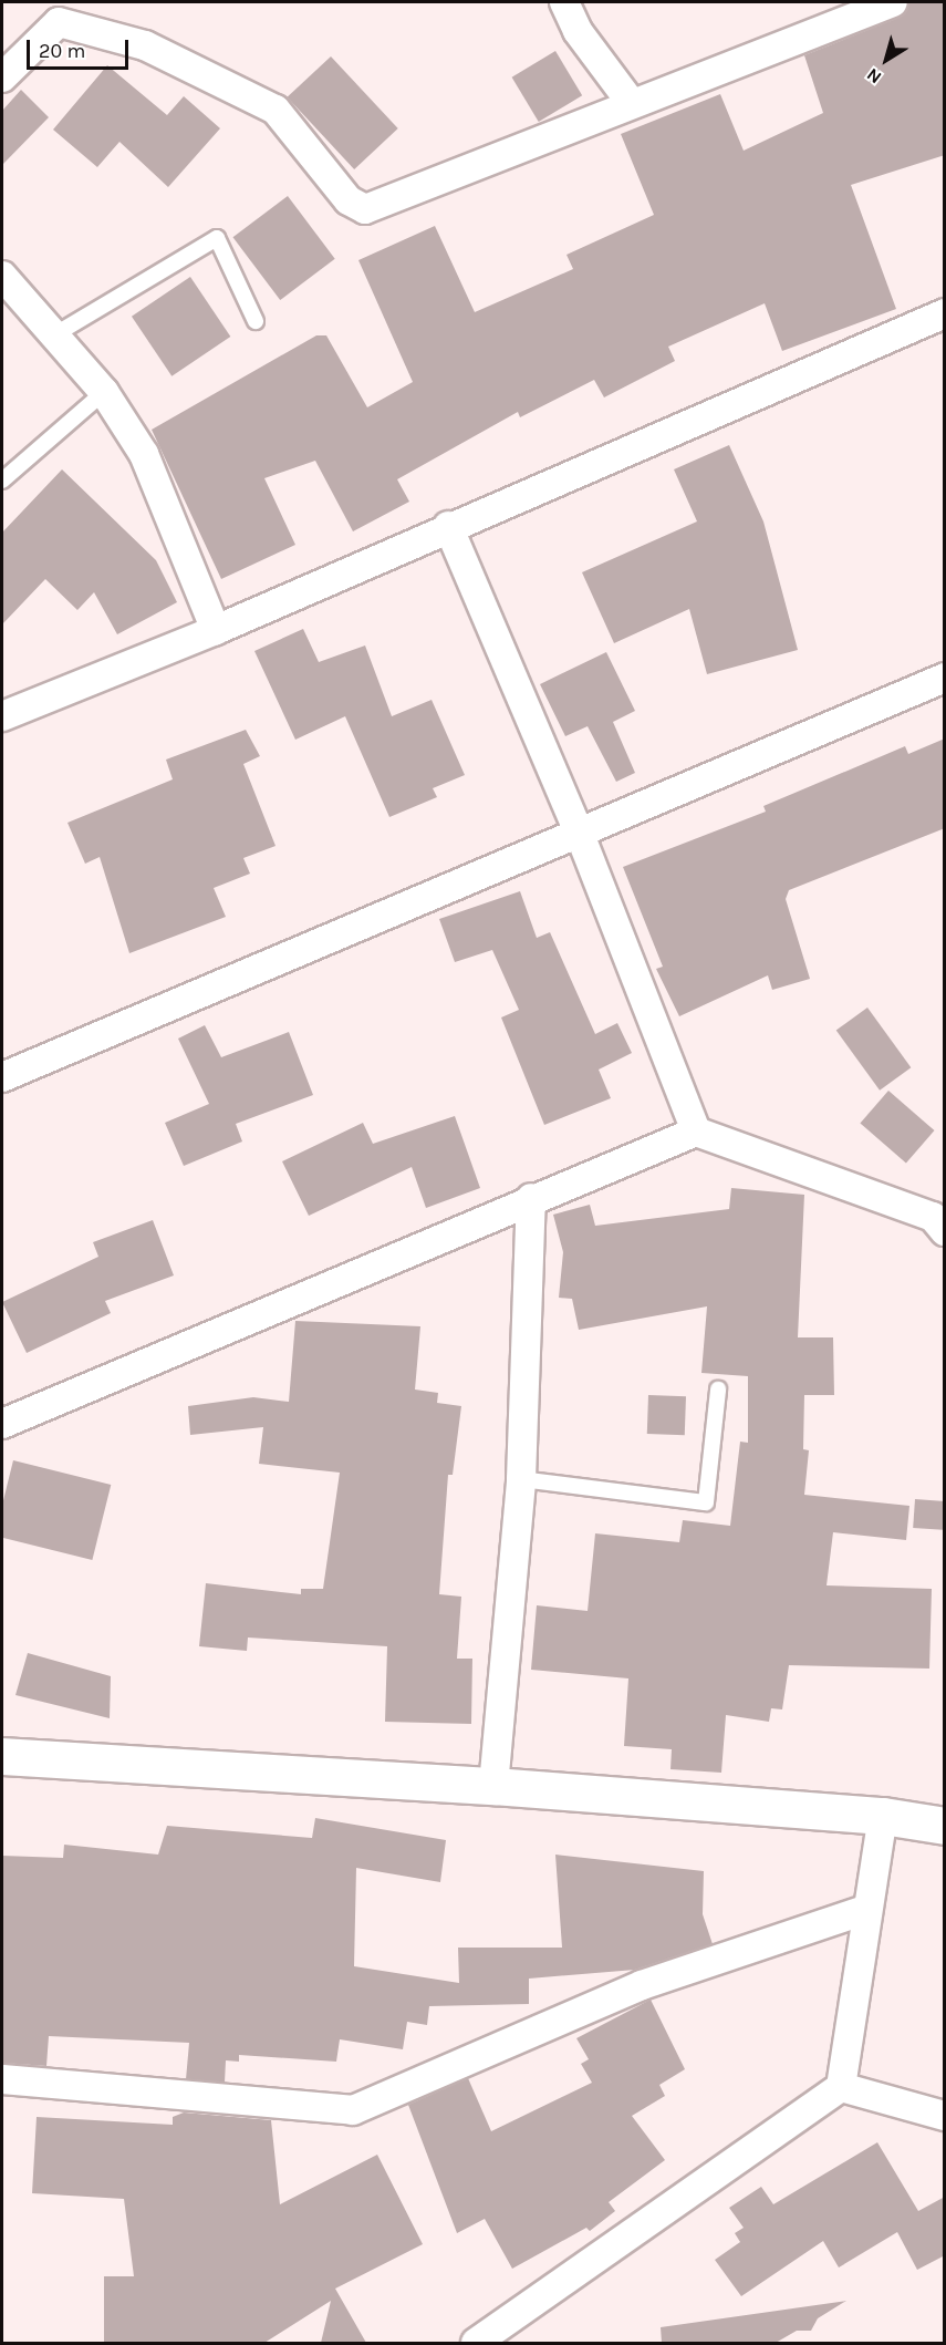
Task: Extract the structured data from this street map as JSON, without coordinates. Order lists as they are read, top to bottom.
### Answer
{
  "scale_bar": "20 m",
  "north": "bottom left"
}
